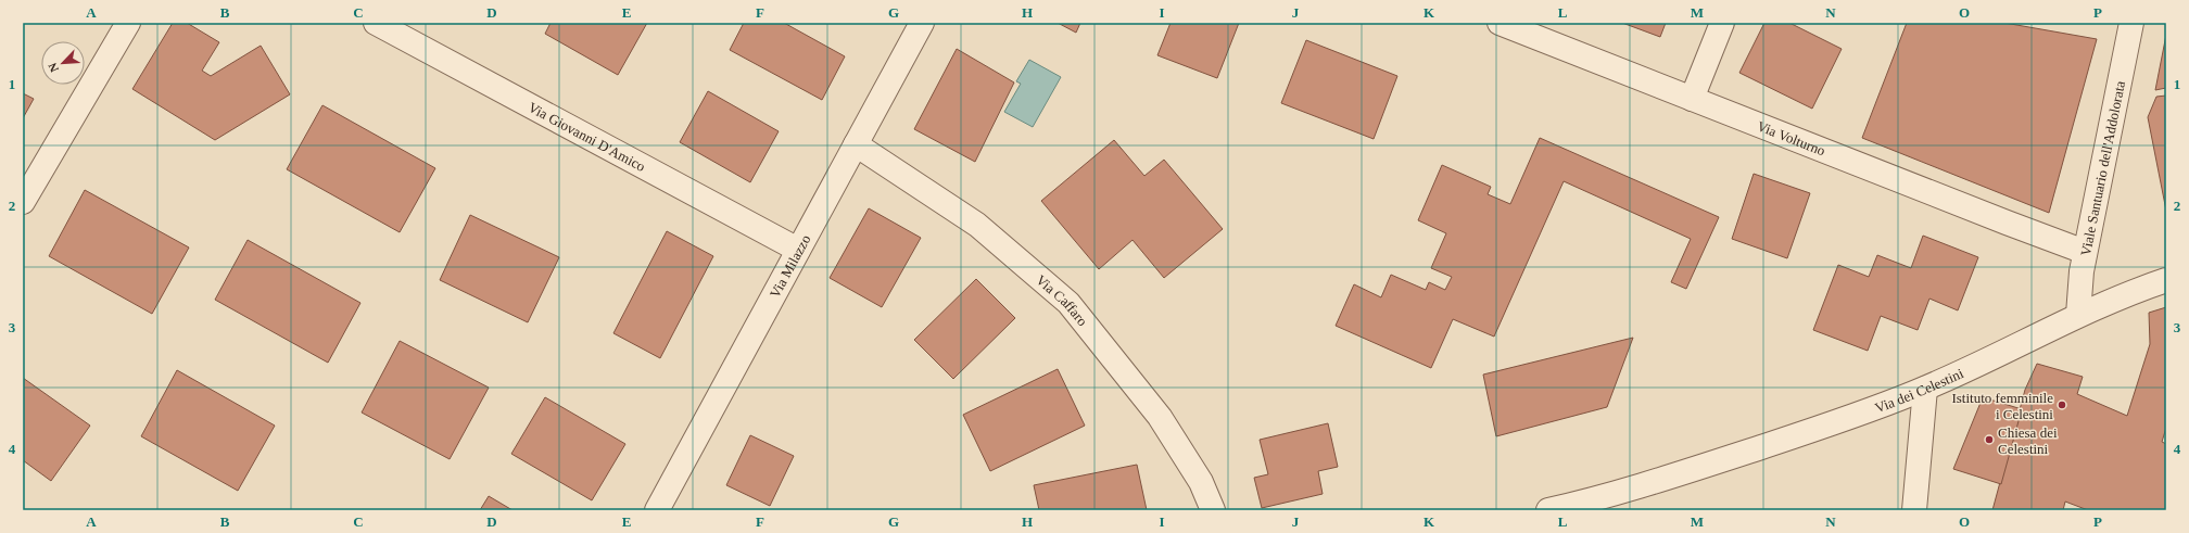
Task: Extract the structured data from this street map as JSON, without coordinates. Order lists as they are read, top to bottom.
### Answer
{
  "streets": {
    "street": [
      "Via Giovanni D'Amico",
      "Via Volturno",
      "Viale Santuario dell'Addolorata",
      "Via Milazzo",
      "Via Caffaro",
      "Via dei Celestini"
    ]
  },
  "crossings": [
    ["Via Giovanni D'Amico", "Via Milazzo"],
    ["Via Volturno", "Viale Santuario dell'Addolorata"],
    ["Viale Santuario dell'Addolorata", "Via dei Celestini"],
    ["Via Milazzo", "Via Caffaro"]
  ],
  "places": ["Istituto femminile i Celestini", "Chiesa dei Celestini"],
  "north": "bottom left",
  "grid": {
    "columns": [
      "A",
      "B",
      "C",
      "D",
      "E",
      "F",
      "G",
      "H",
      "I",
      "J",
      "K",
      "L",
      "M",
      "N",
      "O",
      "P"
    ],
    "rows": [
      "1",
      "2",
      "3",
      "4"
    ]
  }
}
